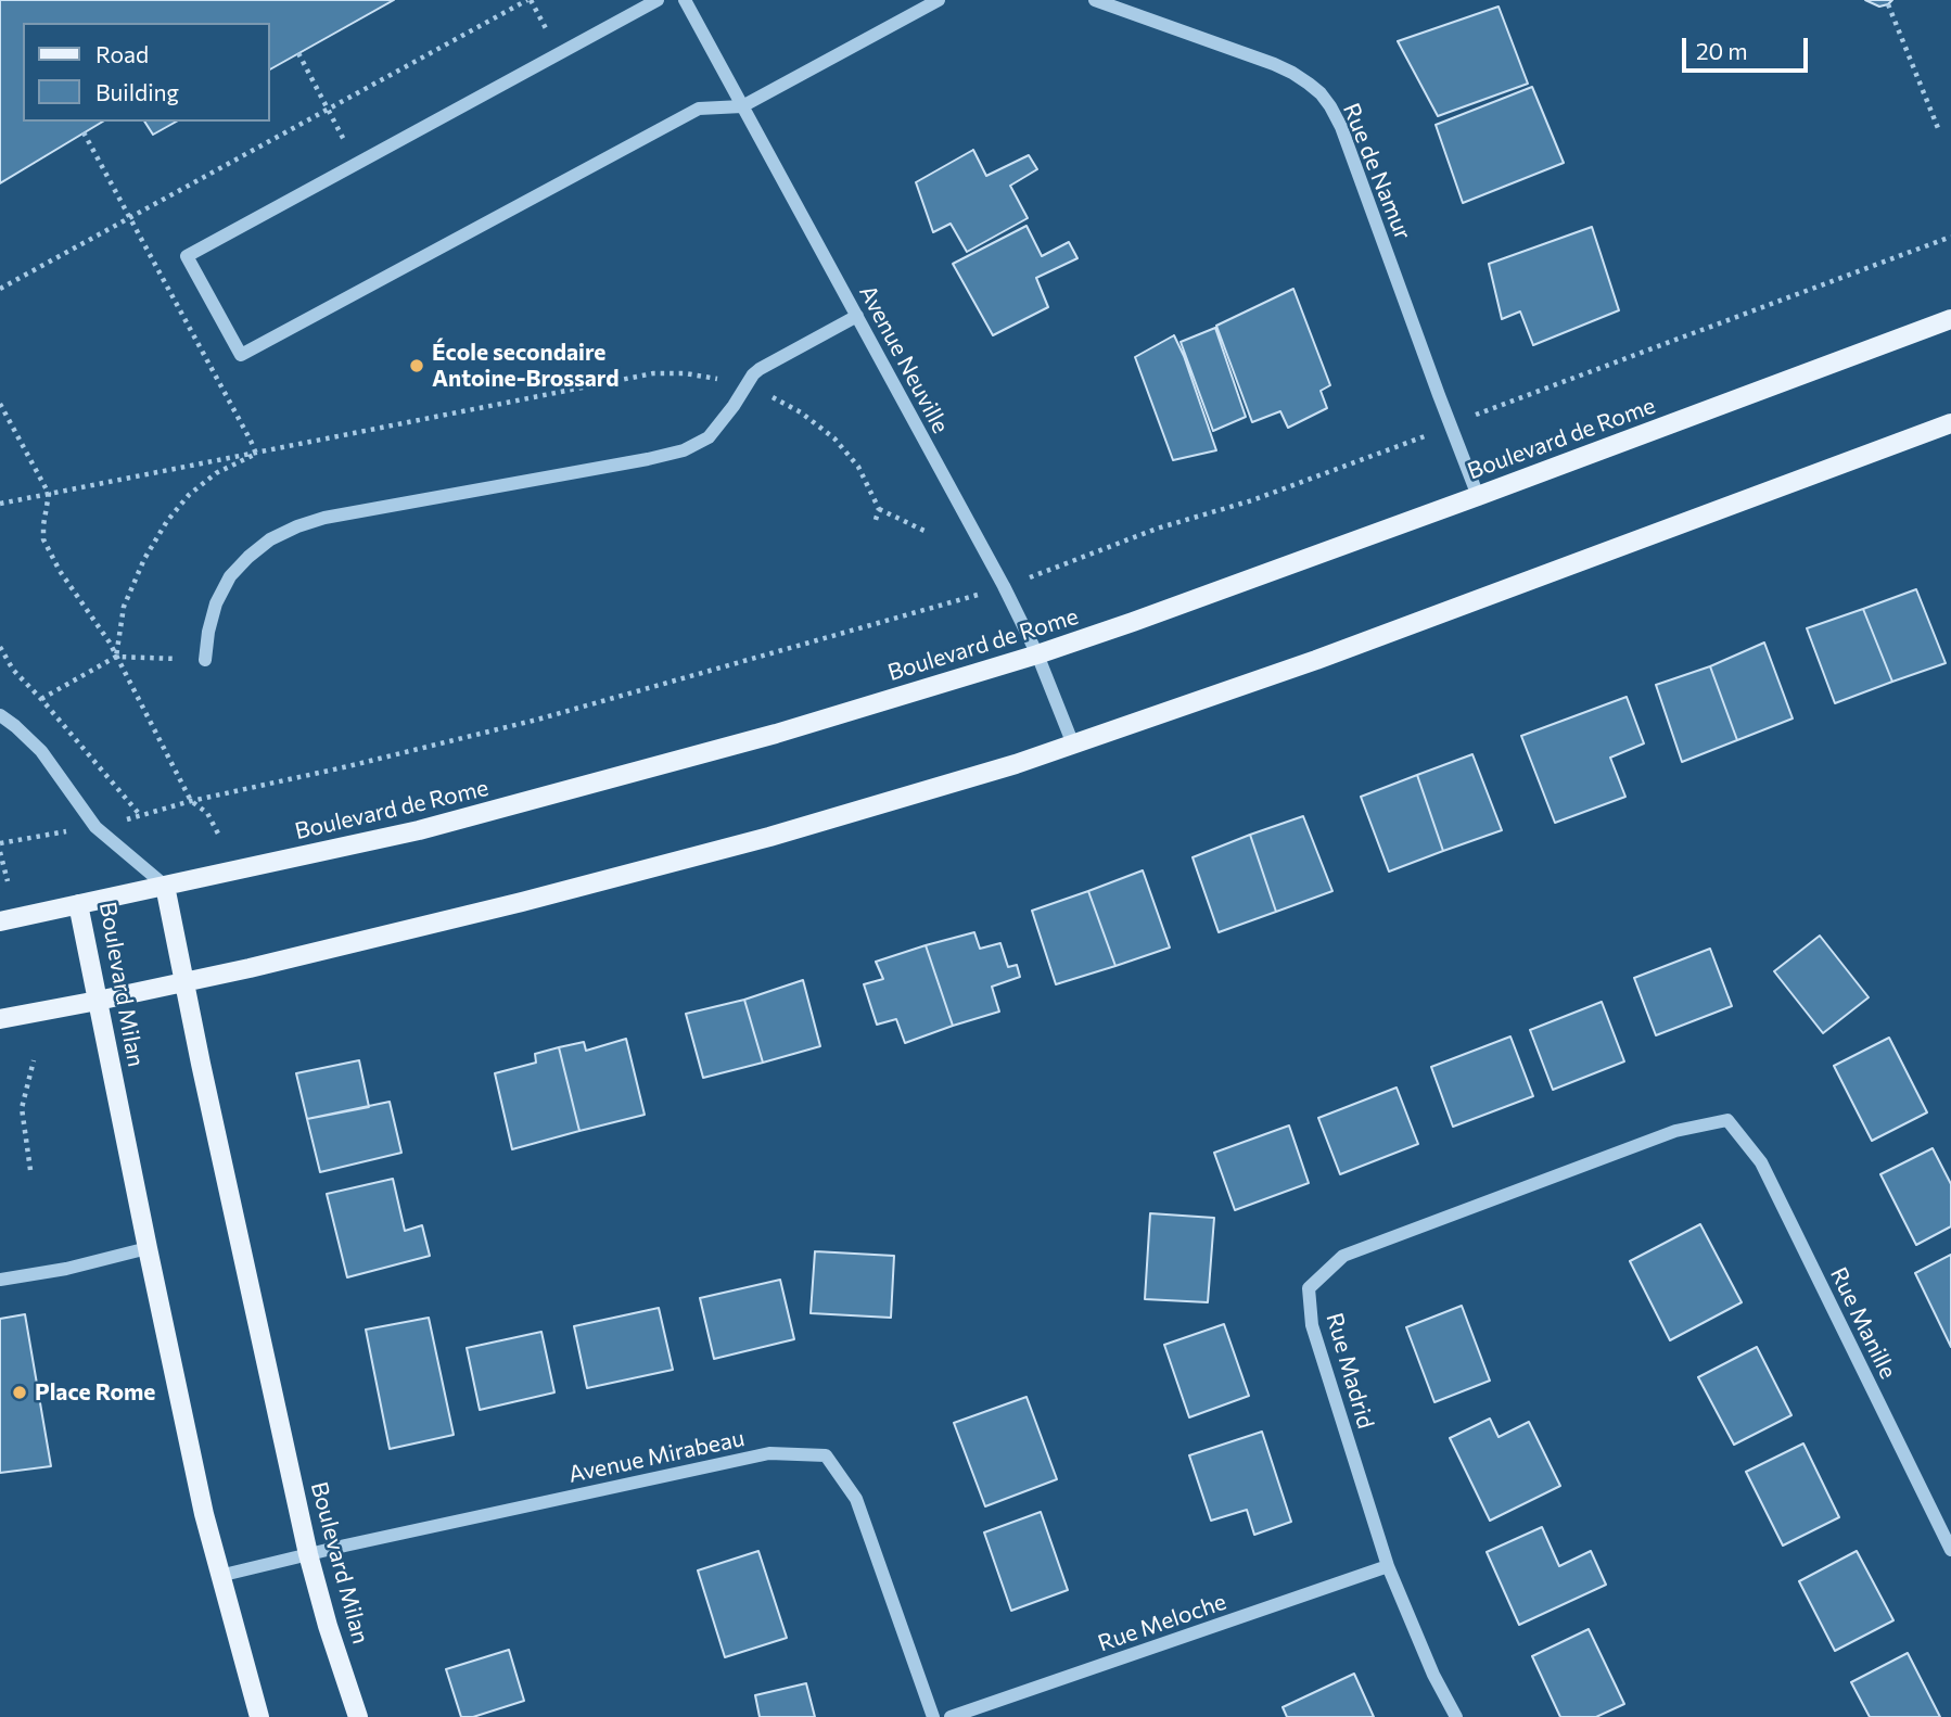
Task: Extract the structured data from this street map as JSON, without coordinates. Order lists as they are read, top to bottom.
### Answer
{
  "streets": {
    "main road": ["Boulevard de Rome", "Boulevard Milan"],
    "street": [
      "Rue de Namur",
      "Avenue Neuville",
      "Rue Manille",
      "Rue Madrid",
      "Avenue Mirabeau",
      "Rue Meloche"
    ]
  },
  "crossings": [
    ["Rue de Namur", "Boulevard de Rome"],
    ["Avenue Neuville", "Boulevard de Rome"],
    ["Boulevard de Rome", "Boulevard Milan"],
    ["Boulevard Milan", "Avenue Mirabeau"],
    ["Rue Manille", "Rue Madrid"],
    ["Rue Madrid", "Rue Meloche"]
  ],
  "places": ["École secondaire Antoine-Brossard", "Place Rome"],
  "legend": ["Road", "Building"],
  "scale_bar": "20 m"
}
